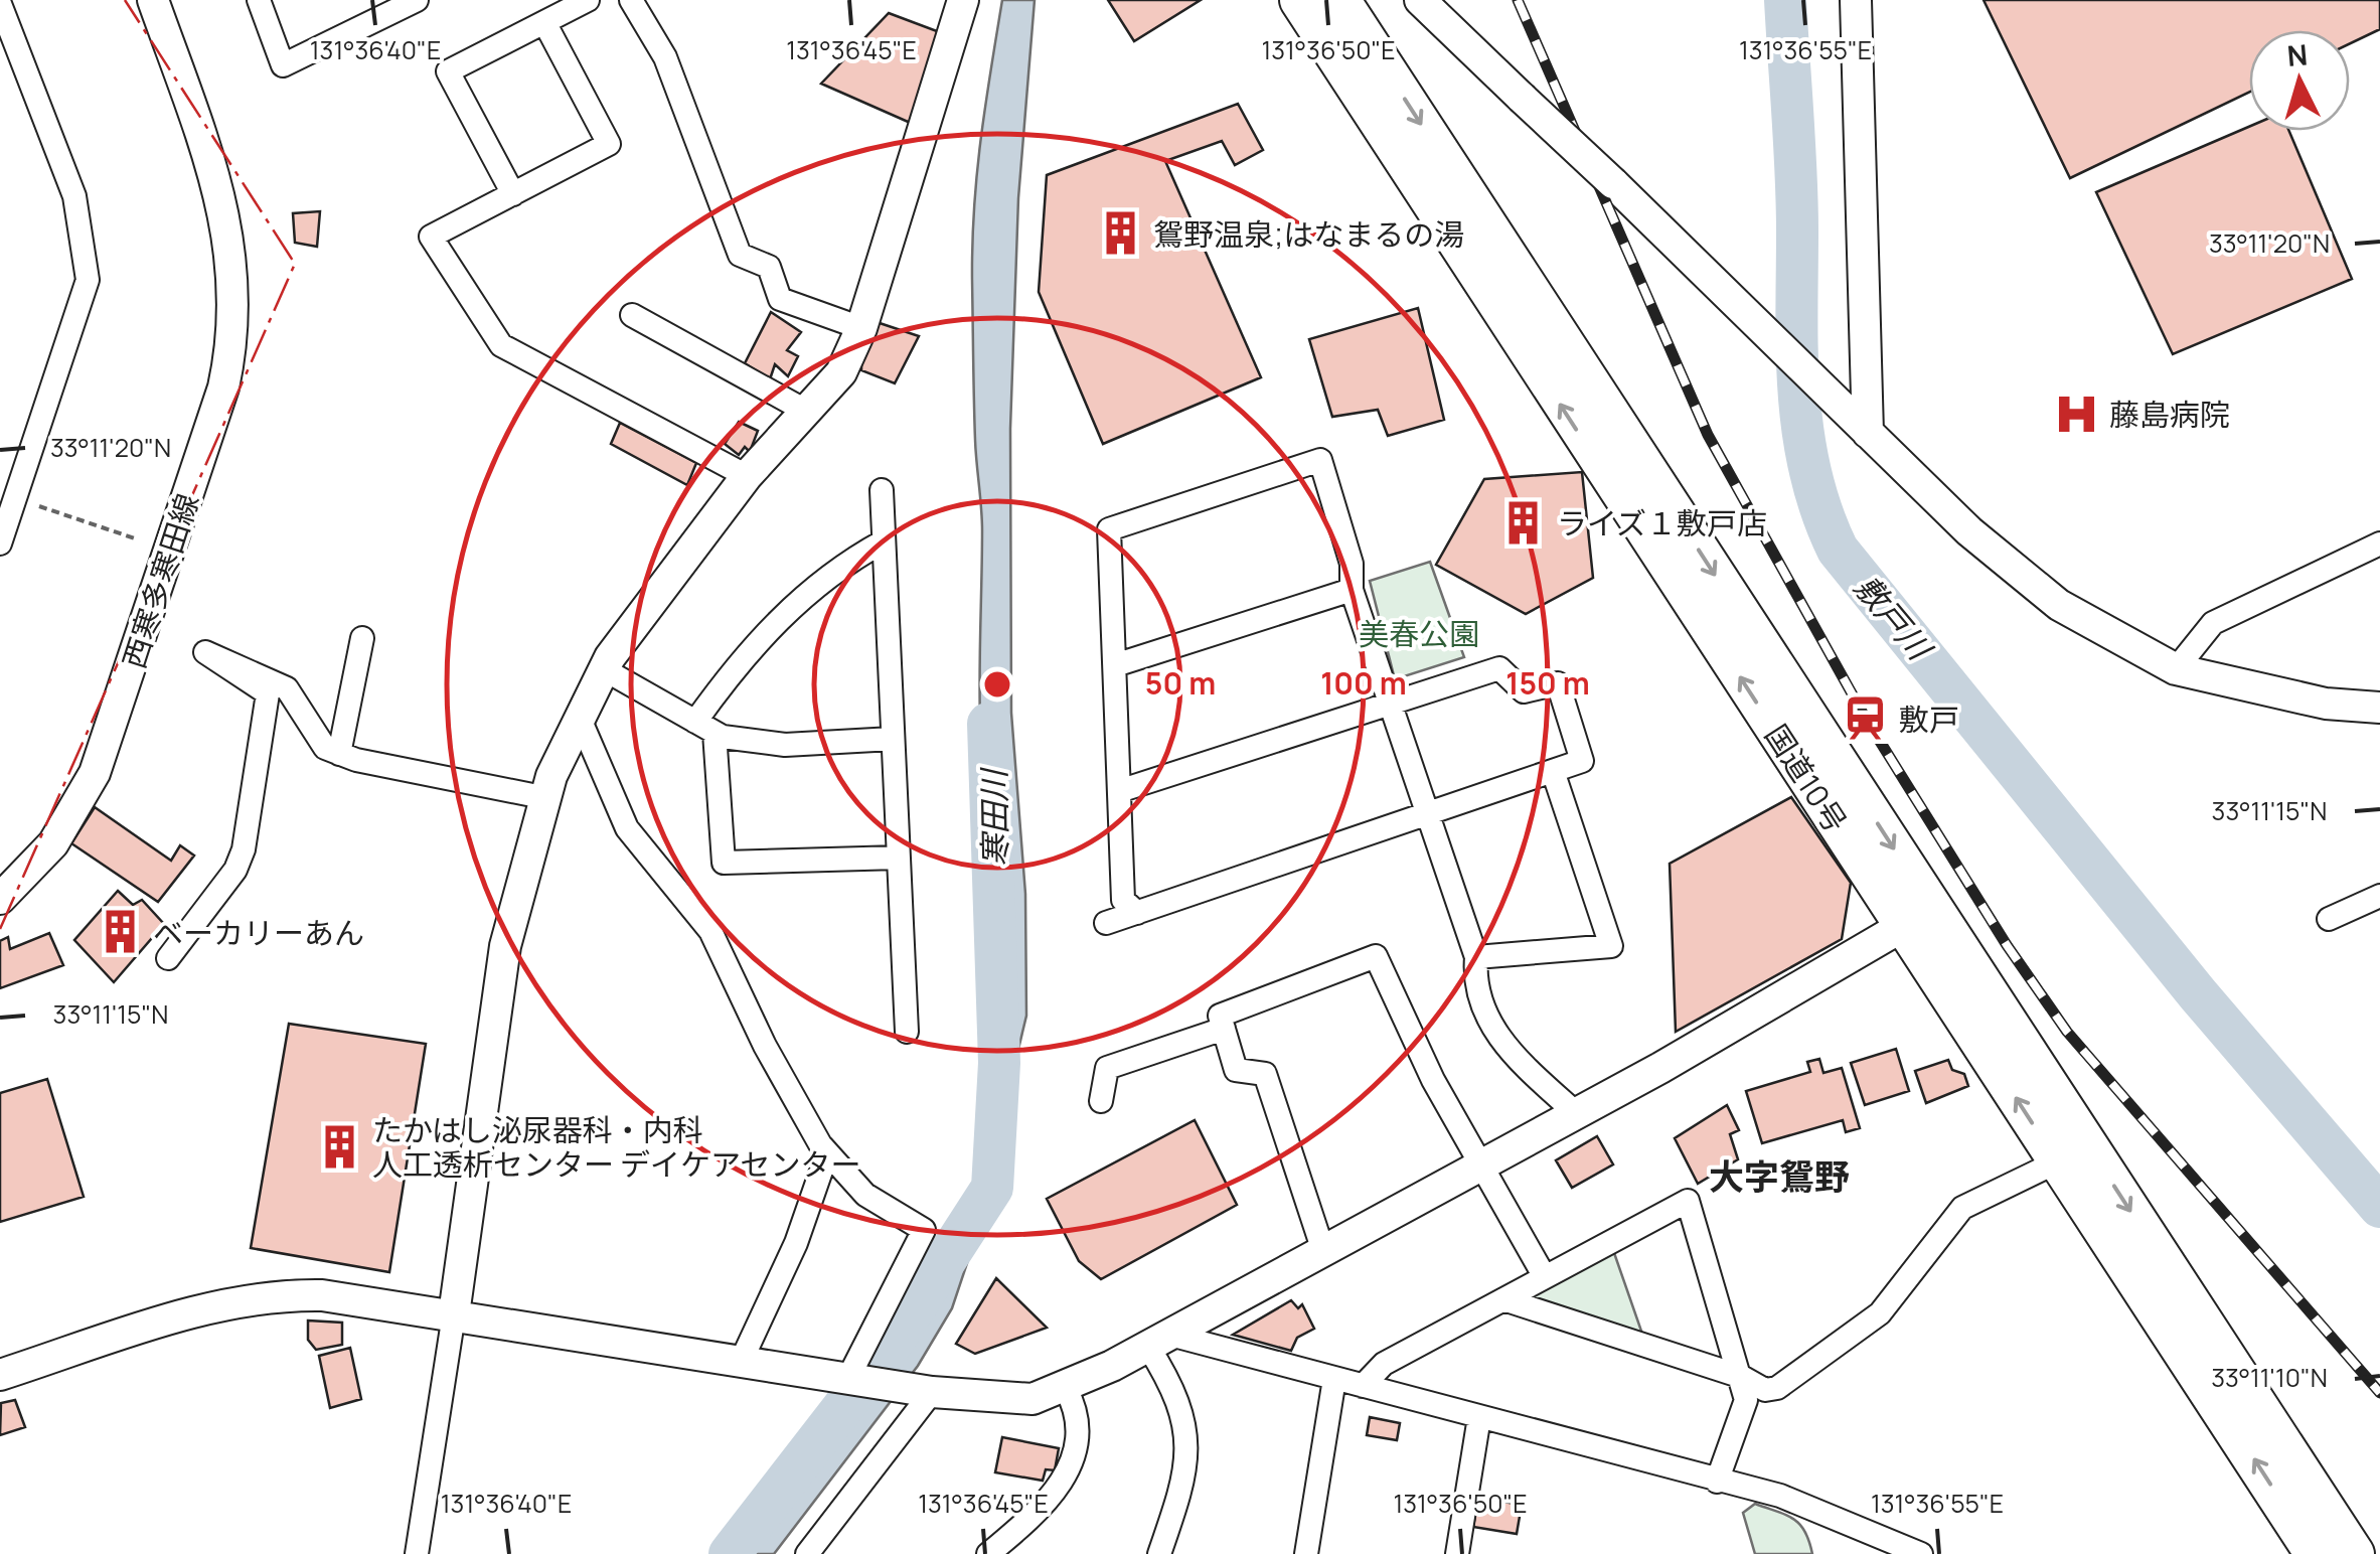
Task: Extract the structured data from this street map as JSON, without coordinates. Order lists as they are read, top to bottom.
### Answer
{
  "streets": {
    "highway": ["国道10号"],
    "street": ["西寒多寒田線"]
  },
  "districts": ["大字鴛野"],
  "water": ["敷戸川", "寒田川"],
  "parks": ["美春公園"],
  "places": {
    "building": [
      "鴛野温泉;はなまるの湯",
      "ライズ１敷戸店",
      "ベーカリーあん",
      "たかはし泌尿器科・内科 人工透析センター デイケアセンター"
    ],
    "hospital": ["藤島病院"],
    "station": ["敷戸"]
  },
  "north": "top",
  "coordinates": [
    "131°36'40\"E",
    "131°36'45\"E",
    "131°36'50\"E",
    "131°36'55\"E",
    "33°11'20\"N",
    "33°11'15\"N",
    "33°11'10\"N"
  ],
  "rings": ["50 m", "100 m", "150 m"]
}
